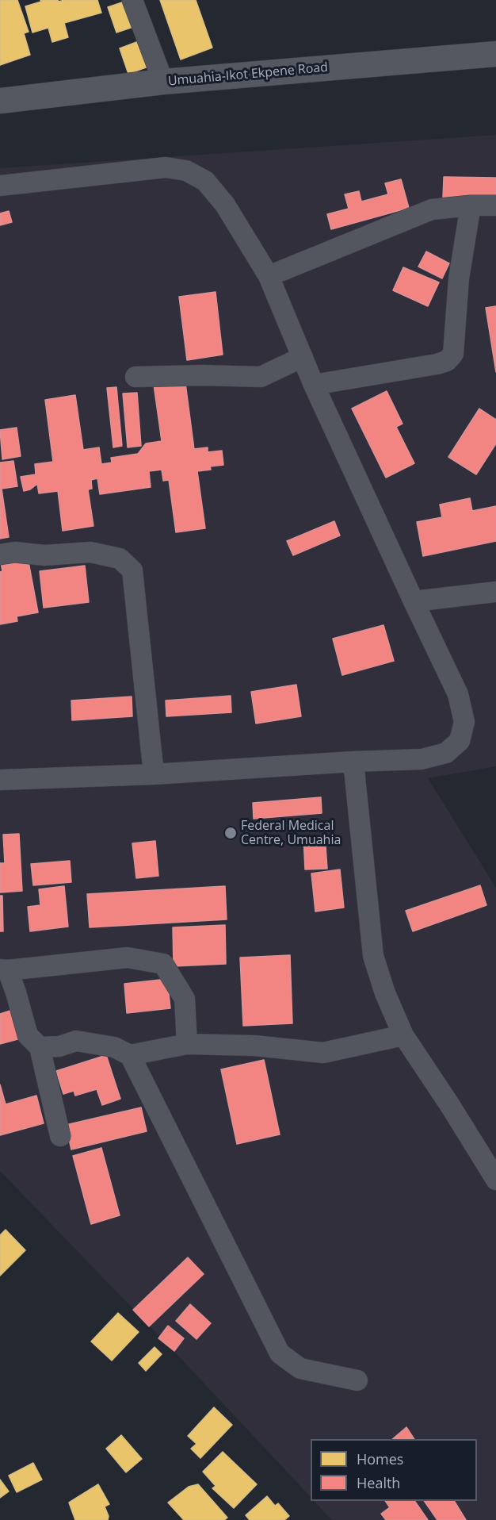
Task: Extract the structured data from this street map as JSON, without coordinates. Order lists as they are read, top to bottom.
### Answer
{
  "streets": {
    "main road": ["Umuahia-Ikot Ekpene Road"]
  },
  "places": ["Federal Medical Centre, Umuahia"],
  "legend": ["Homes", "Health"]
}
